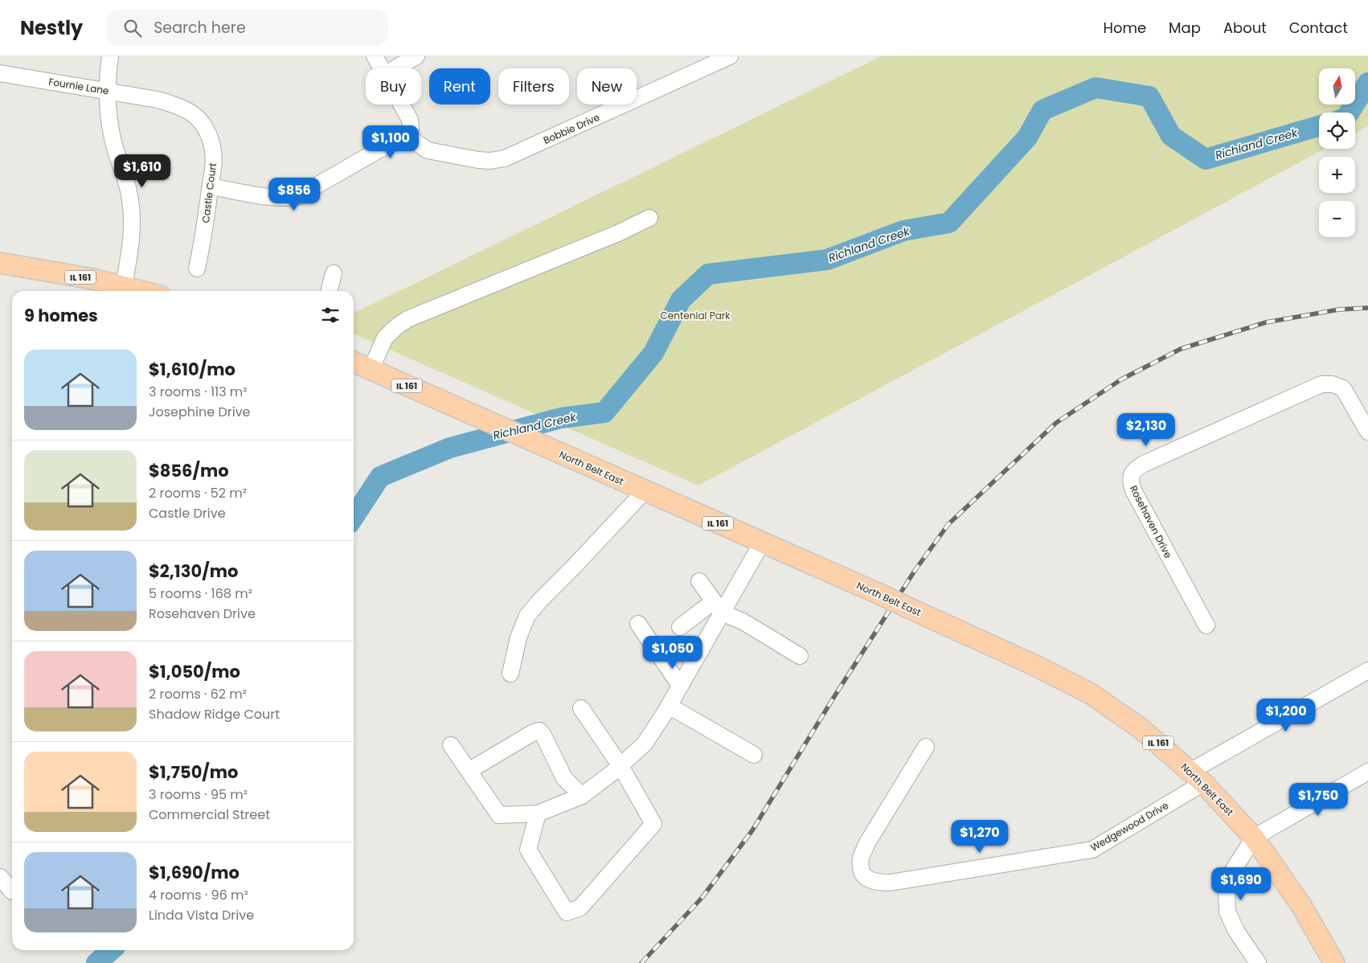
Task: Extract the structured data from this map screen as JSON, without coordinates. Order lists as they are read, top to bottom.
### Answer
{
  "streets": {
    "main road": ["IL 161", "North Belt East"],
    "street": [
      "Fournie Lane",
      "Bobbie Drive",
      "Castle Court",
      "Rosehaven Drive",
      "Wedgewood Drive"
    ]
  },
  "crossings": [
    ["Fournie Lane", "Castle Court"],
    ["North Belt East", "Wedgewood Drive"]
  ],
  "water": ["Richland Creek"],
  "parks": ["Centenial Park"],
  "north": "top",
  "page": {
    "header": "Nestly",
    "search": "Search here",
    "nav": [
      "Home",
      "Map",
      "About",
      "Contact"
    ],
    "map_buttons": ["+", "−"],
    "chip": [
      "Buy",
      "Rent",
      "Filters",
      "New"
    ],
    "price": [
      "$1,100",
      "$1,610",
      "$856",
      "$2,130",
      "$1,050",
      "$1,200",
      "$1,750",
      "$1,270",
      "$1,690"
    ],
    "heading": "9 homes",
    "list": [
      {
        "name": "$1,610/mo",
        "note": "3 rooms · 113 m² · Josephine Drive"
      },
      {
        "name": "$856/mo",
        "note": "2 rooms · 52 m² · Castle Drive"
      },
      {
        "name": "$2,130/mo",
        "note": "5 rooms · 168 m² · Rosehaven Drive"
      },
      {
        "name": "$1,050/mo",
        "note": "2 rooms · 62 m² · Shadow Ridge Court"
      },
      {
        "name": "$1,750/mo",
        "note": "3 rooms · 95 m² · Commercial Street"
      },
      {
        "name": "$1,690/mo",
        "note": "4 rooms · 96 m² · Linda Vista Drive"
      }
    ]
  }
}
